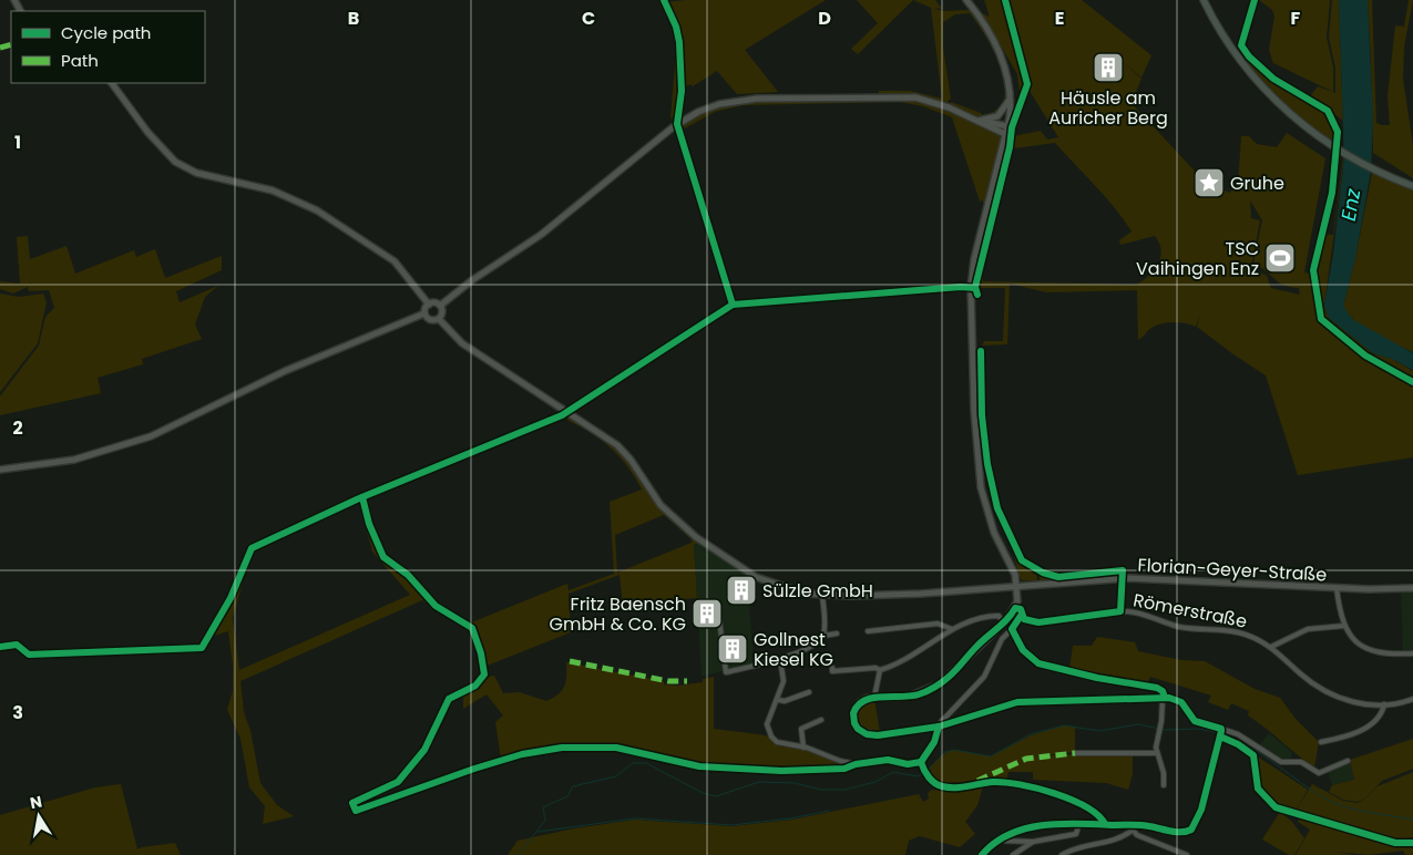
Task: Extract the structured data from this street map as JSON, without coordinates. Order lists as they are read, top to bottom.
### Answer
{
  "streets": {
    "main road": ["Florian-Geyer-Straße"],
    "street": ["Römerstraße"]
  },
  "water": ["Enz"],
  "places": {
    "building": [
      "Häusle am Auricher Berg",
      "Sülzle GmbH",
      "Fritz Baensch GmbH & Co. KG",
      "Gollnest Kiesel KG"
    ],
    "place": ["Gruhe"],
    "sports": ["TSC Vaihingen Enz"]
  },
  "legend": ["Cycle path", "Path"],
  "north": "top",
  "grid": {
    "columns": [
      "B",
      "C",
      "D",
      "E",
      "F"
    ],
    "rows": ["1", "2", "3"]
  }
}
